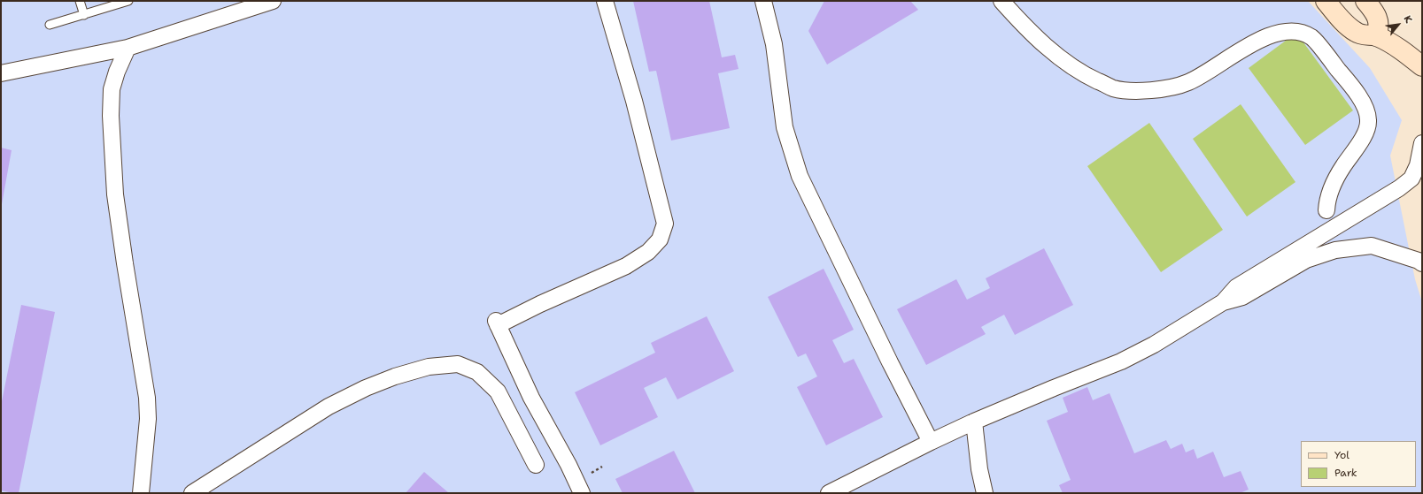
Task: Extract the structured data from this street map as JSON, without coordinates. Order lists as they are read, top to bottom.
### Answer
{
  "legend": ["Yol", "Park"],
  "north": "top right"
}
